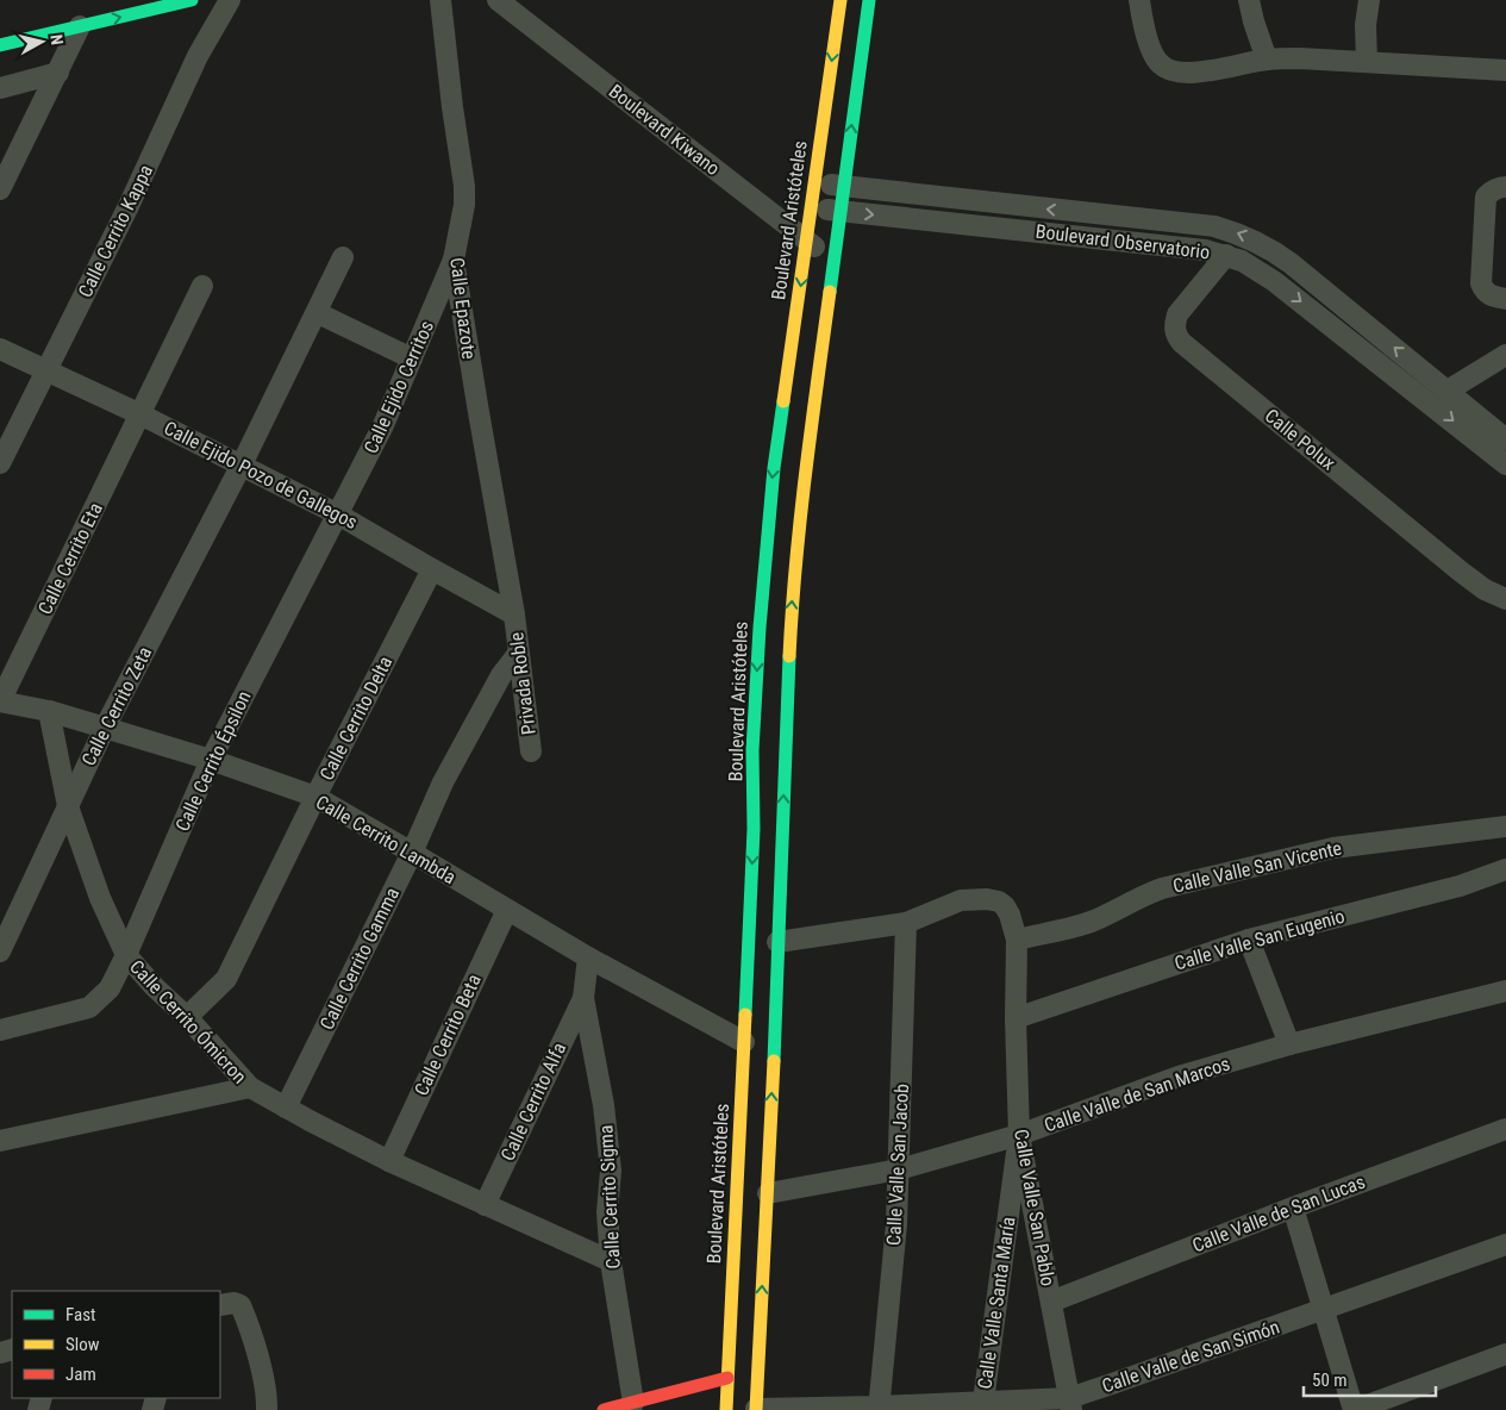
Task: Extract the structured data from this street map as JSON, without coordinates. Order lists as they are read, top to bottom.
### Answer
{
  "streets": {
    "street": [
      "Boulevard Kiwano",
      "Boulevard Aristóteles",
      "Calle Cerrito Kappa",
      "Boulevard Observatorio",
      "Calle Epazote",
      "Calle Ejido Cerritos",
      "Calle Polux",
      "Calle Ejido Pozo de Gallegos",
      "Calle Cerrito Eta",
      "Privada Roble",
      "Calle Cerrito Zeta",
      "Calle Cerrito Delta",
      "Calle Cerrito Épsilon",
      "Calle Cerrito Lambda",
      "Calle Valle San Vicente",
      "Calle Valle San Eugenio",
      "Calle Cerrito Gamma",
      "Calle Cerrito Ómicron",
      "Calle Cerrito Beta",
      "Calle Valle de San Marcos",
      "Calle Cerrito Alfa",
      "Calle Valle San Jacob",
      "Calle Cerrito Sigma",
      "Calle Valle San Pablo",
      "Calle Valle de San Lucas",
      "Calle Valle Santa María",
      "Calle Valle de San Simón"
    ]
  },
  "crossings": [
    ["Boulevard Kiwano", "Boulevard Aristóteles"],
    ["Boulevard Aristóteles", "Boulevard Observatorio"],
    ["Boulevard Aristóteles", "Calle Cerrito Lambda"],
    ["Calle Cerrito Kappa", "Calle Ejido Pozo de Gallegos"],
    ["Boulevard Observatorio", "Calle Polux"],
    ["Calle Epazote", "Calle Ejido Cerritos"],
    ["Calle Epazote", "Calle Ejido Pozo de Gallegos"],
    ["Calle Epazote", "Privada Roble"],
    ["Calle Ejido Cerritos", "Calle Ejido Pozo de Gallegos"],
    ["Calle Ejido Cerritos", "Calle Cerrito Épsilon"],
    ["Calle Ejido Pozo de Gallegos", "Calle Cerrito Eta"],
    ["Calle Ejido Pozo de Gallegos", "Privada Roble"],
    ["Calle Ejido Pozo de Gallegos", "Calle Cerrito Zeta"],
    ["Calle Ejido Pozo de Gallegos", "Calle Cerrito Delta"],
    ["Calle Ejido Pozo de Gallegos", "Calle Cerrito Épsilon"],
    ["Calle Cerrito Eta", "Calle Cerrito Lambda"],
    ["Privada Roble", "Calle Cerrito Gamma"],
    ["Calle Cerrito Zeta", "Calle Cerrito Lambda"],
    ["Calle Cerrito Zeta", "Calle Cerrito Ómicron"],
    ["Calle Cerrito Delta", "Calle Cerrito Lambda"],
    ["Calle Cerrito Delta", "Calle Cerrito Ómicron"],
    ["Calle Cerrito Épsilon", "Calle Cerrito Lambda"],
    ["Calle Cerrito Épsilon", "Calle Cerrito Ómicron"],
    ["Calle Cerrito Lambda", "Calle Cerrito Gamma"],
    ["Calle Cerrito Lambda", "Calle Cerrito Ómicron"],
    ["Calle Cerrito Lambda", "Calle Cerrito Beta"],
    ["Calle Cerrito Lambda", "Calle Cerrito Sigma"],
    ["Calle Valle San Vicente", "Calle Valle San Pablo"],
    ["Calle Valle San Eugenio", "Calle Valle San Pablo"],
    ["Calle Cerrito Gamma", "Calle Cerrito Ómicron"],
    ["Calle Cerrito Ómicron", "Calle Cerrito Beta"],
    ["Calle Cerrito Ómicron", "Calle Cerrito Alfa"],
    ["Calle Cerrito Ómicron", "Calle Cerrito Sigma"],
    ["Calle Valle de San Marcos", "Calle Valle San Jacob"],
    ["Calle Valle de San Marcos", "Calle Valle San Pablo"],
    ["Calle Valle de San Marcos", "Calle Valle Santa María"],
    ["Calle Cerrito Alfa", "Calle Cerrito Sigma"],
    ["Calle Valle San Jacob", "Calle Valle San Pablo"],
    ["Calle Valle San Jacob", "Calle Valle de San Simón"],
    ["Calle Valle San Pablo", "Calle Valle de San Lucas"],
    ["Calle Valle San Pablo", "Calle Valle Santa María"],
    ["Calle Valle San Pablo", "Calle Valle de San Simón"],
    ["Calle Valle Santa María", "Calle Valle de San Simón"]
  ],
  "legend": ["Fast", "Slow", "Jam"],
  "scale_bar": "50 m",
  "north": "right"
}
